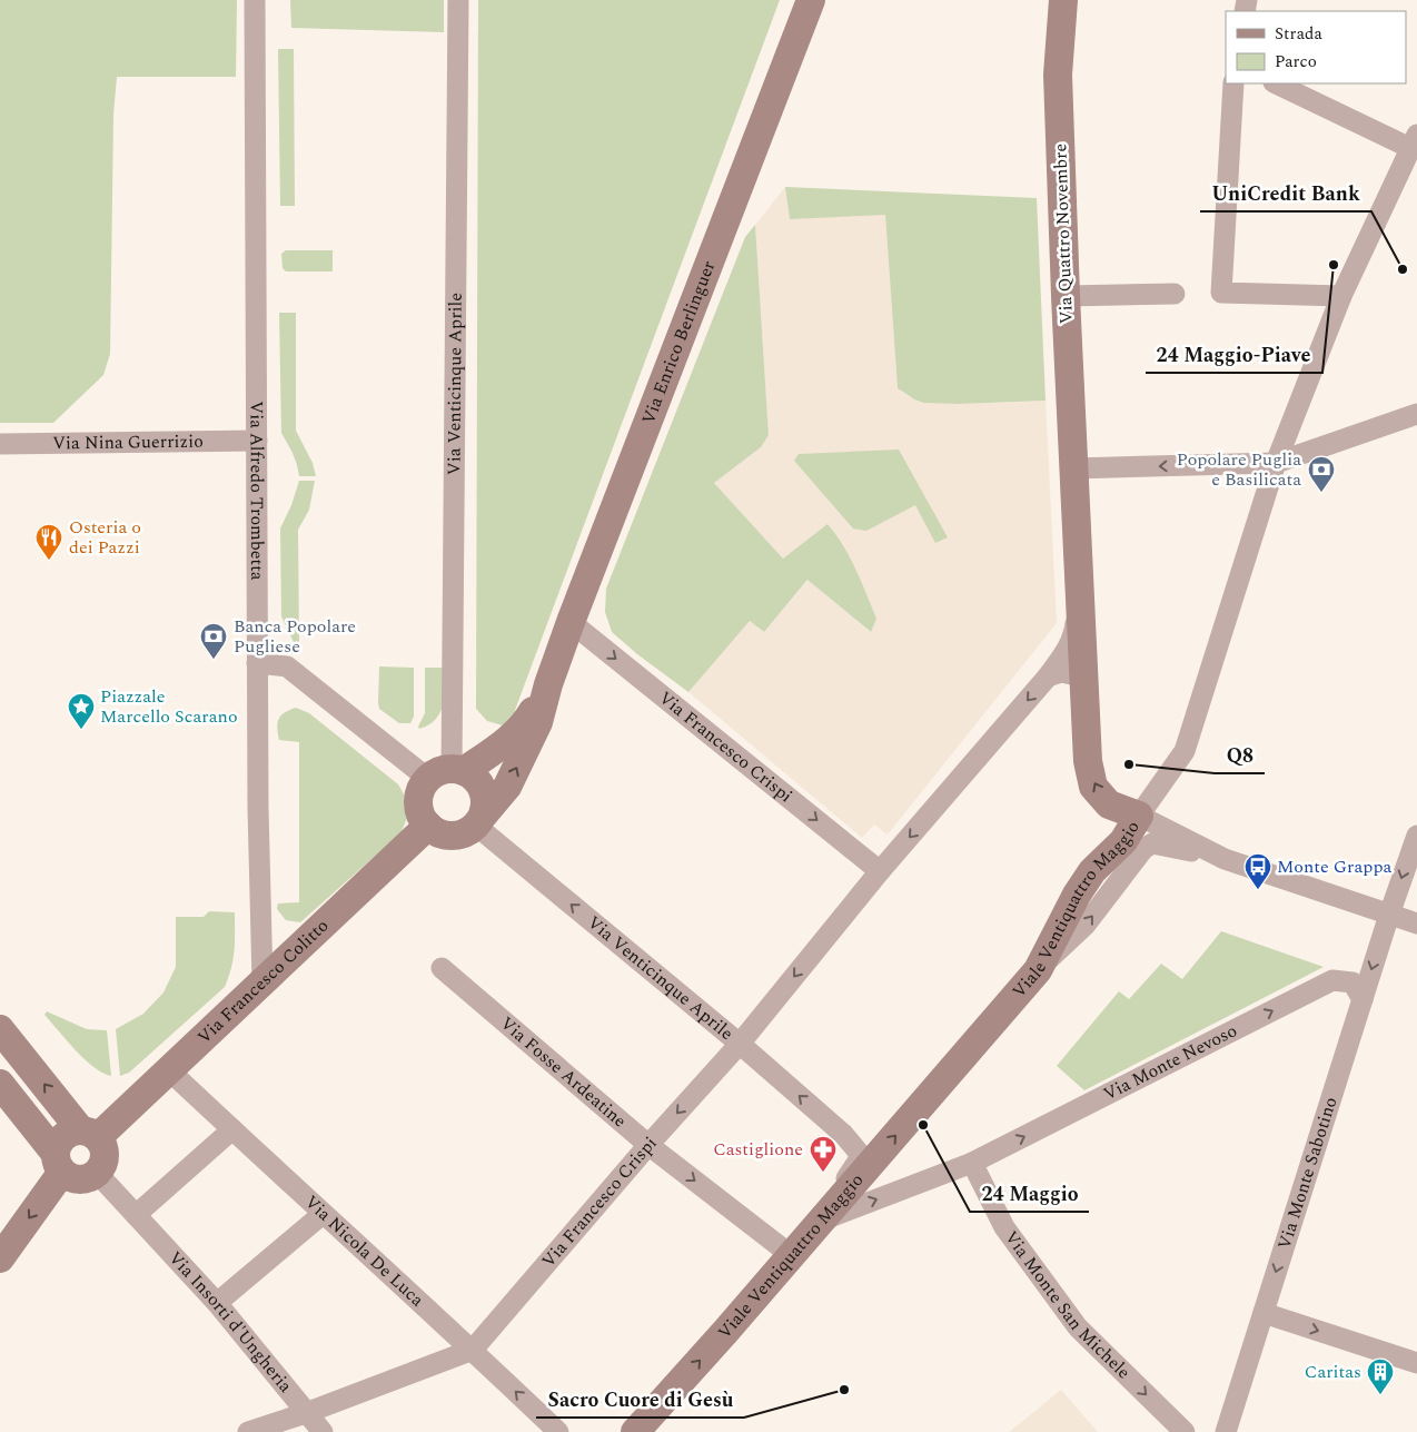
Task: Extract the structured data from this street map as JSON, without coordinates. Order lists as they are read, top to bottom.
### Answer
{
  "streets": {
    "main road": [
      "Via Quattro Novembre",
      "Via Enrico Berlinguer",
      "Viale Ventiquattro Maggio",
      "Via Francesco Colitto"
    ],
    "street": [
      "Via Venticinque Aprile",
      "Via Nina Guerrizio",
      "Via Alfredo Trombetta",
      "Via Francesco Crispi",
      "Via Monte Nevoso",
      "Via Fosse Ardeatine",
      "Via Monte Sabotino",
      "Via Nicola De Luca",
      "Via Monte San Michele",
      "Via Insorti d'Ungheria"
    ]
  },
  "crossings": [
    ["Via Quattro Novembre", "Via Francesco Crispi"],
    ["Via Quattro Novembre", "Viale Ventiquattro Maggio"],
    ["Via Enrico Berlinguer", "Via Venticinque Aprile"],
    ["Via Enrico Berlinguer", "Via Francesco Crispi"],
    ["Via Enrico Berlinguer", "Via Francesco Colitto"],
    ["Via Venticinque Aprile", "Via Francesco Crispi"],
    ["Via Venticinque Aprile", "Viale Ventiquattro Maggio"],
    ["Via Venticinque Aprile", "Via Francesco Colitto"],
    ["Via Nina Guerrizio", "Via Alfredo Trombetta"],
    ["Via Alfredo Trombetta", "Via Francesco Colitto"],
    ["Via Francesco Crispi", "Via Fosse Ardeatine"],
    ["Via Francesco Crispi", "Via Nicola De Luca"],
    ["Via Francesco Crispi", "Via Insorti d'Ungheria"],
    ["Viale Ventiquattro Maggio", "Via Fosse Ardeatine"],
    ["Via Francesco Colitto", "Via Nicola De Luca"],
    ["Via Francesco Colitto", "Via Insorti d'Ungheria"],
    ["Via Monte Nevoso", "Via Monte Sabotino"],
    ["Via Monte Nevoso", "Via Monte San Michele"]
  ],
  "one_way": [
    "Via Venticinque Aprile",
    "Viale Ventiquattro Maggio",
    "Via Monte Nevoso",
    "Via Fosse Ardeatine",
    "Via Monte Sabotino",
    "Via Monte San Michele"
  ],
  "places": {
    "other": [
      "24 Maggio-Piave",
      "UniCredit Bank",
      "Q8",
      "24 Maggio",
      "Sacro Cuore di Gesù"
    ],
    "bank": ["Popolare Puglia e Basilicata", "Banca Popolare Pugliese"],
    "restaurant": ["Osteria o dei Pazzi"],
    "place": ["Piazzale Marcello Scarano"],
    "bus stop": ["Monte Grappa"],
    "pharmacy": ["Castiglione"],
    "building": ["Caritas"]
  },
  "legend": ["Strada", "Parco"]
}
